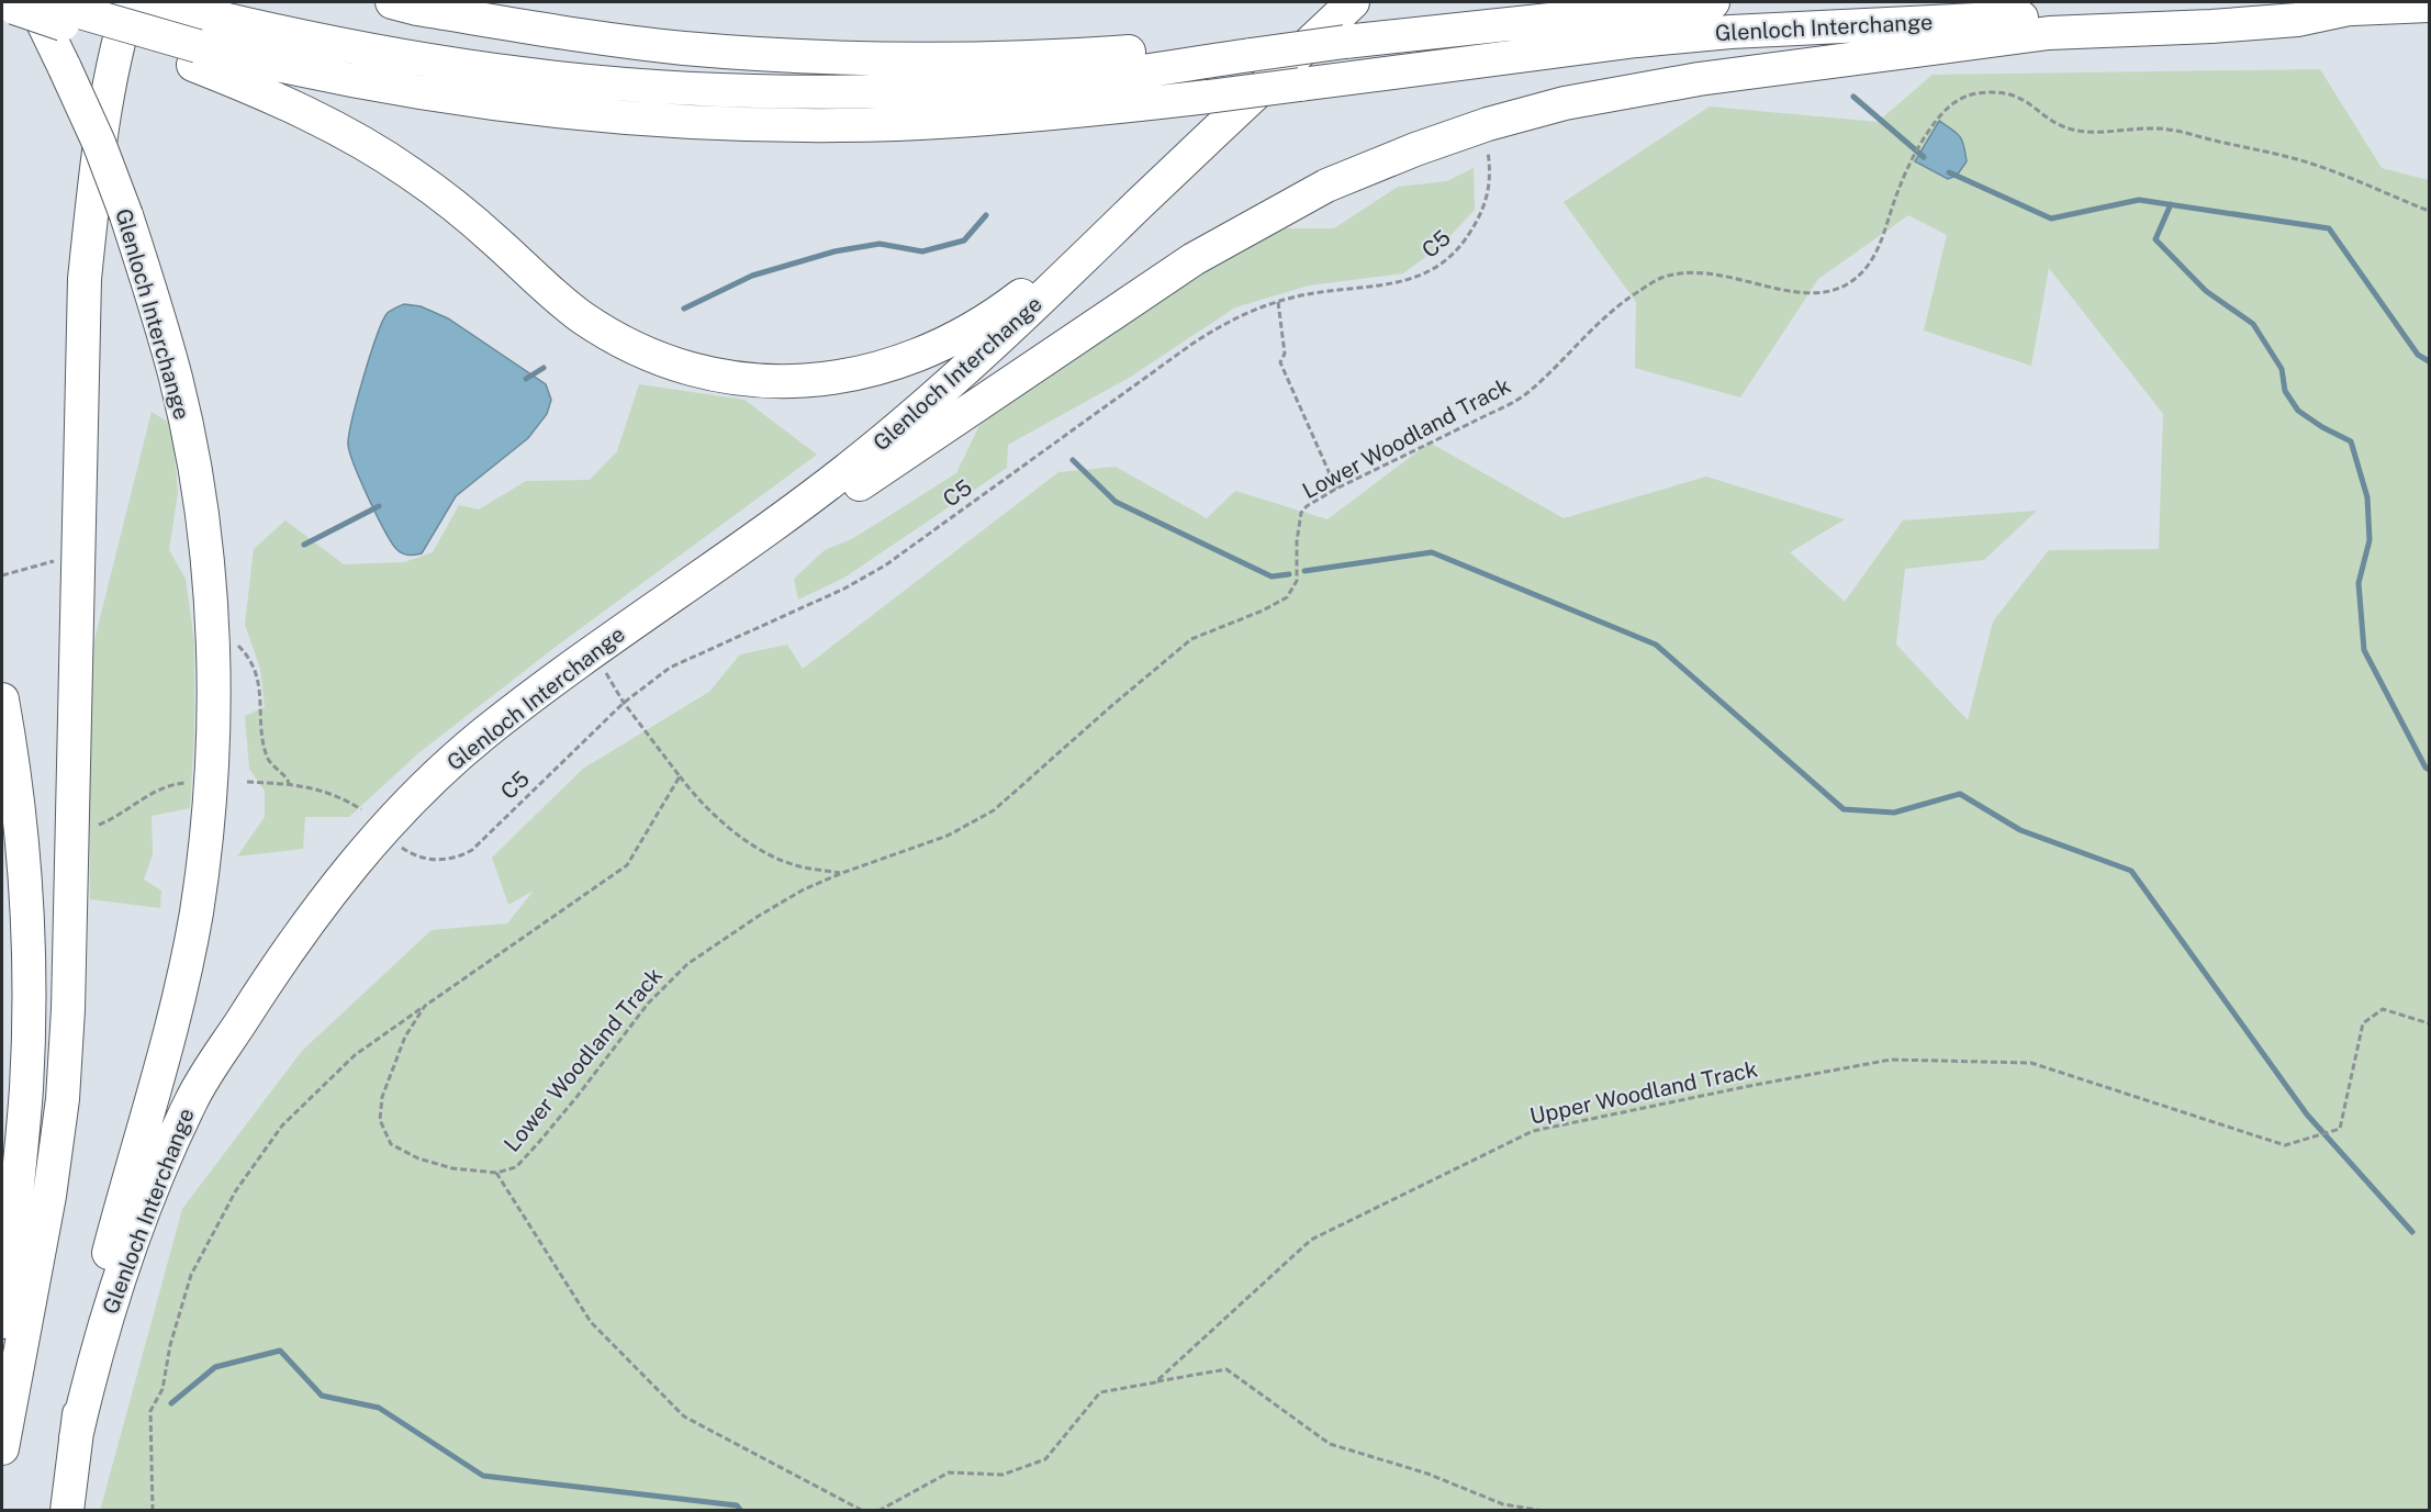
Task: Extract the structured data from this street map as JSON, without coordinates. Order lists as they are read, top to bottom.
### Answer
{
  "streets": {
    "highway": ["Glenloch Interchange"],
    "path": ["C5", "Lower Woodland Track", "Upper Woodland Track"]
  }
}
